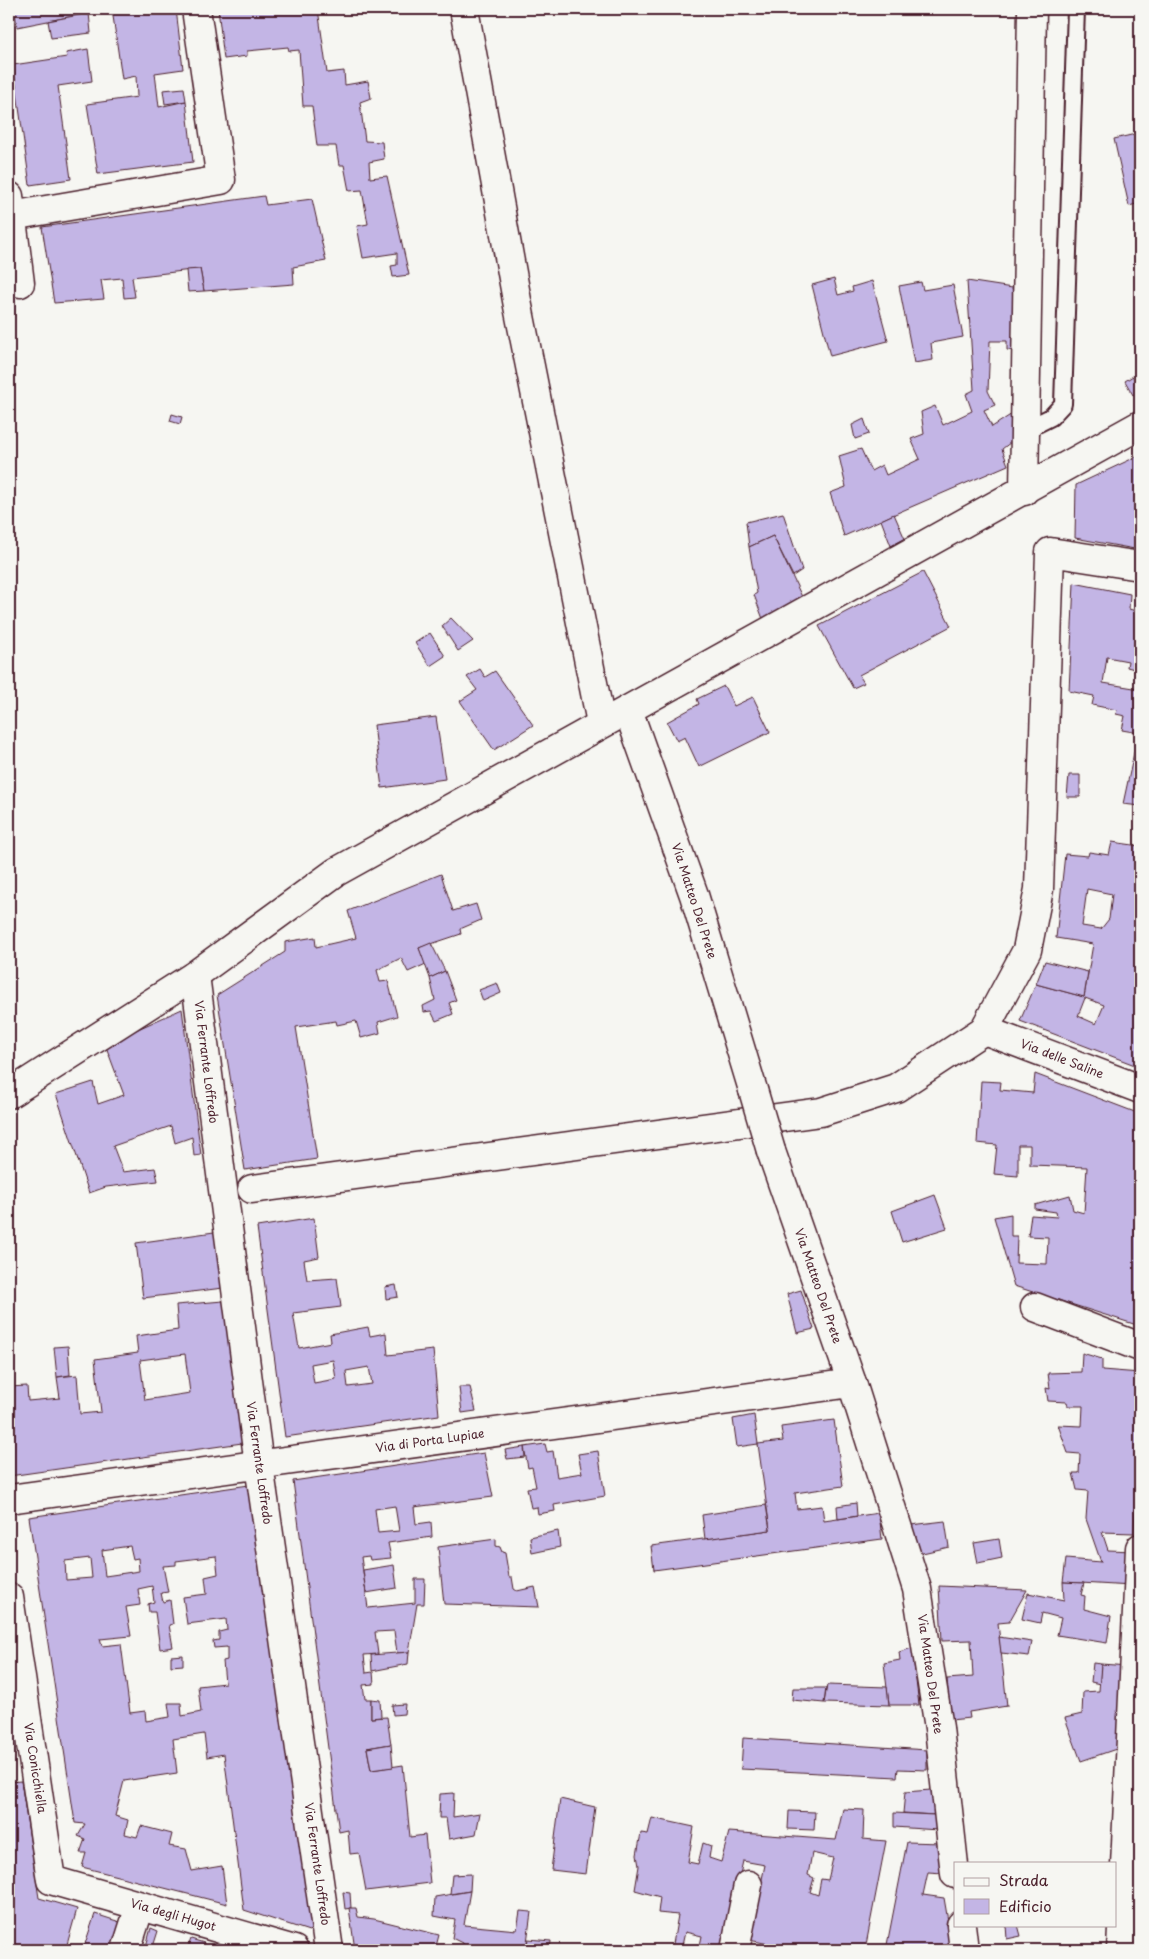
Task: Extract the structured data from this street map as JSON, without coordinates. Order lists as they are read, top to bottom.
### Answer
{
  "streets": {
    "street": [
      "Via Matteo Del Prete",
      "Via delle Saline",
      "Via Ferrante Loffredo",
      "Via di Porta Lupiae",
      "Via Conicchiella",
      "Via degli Hugot"
    ]
  },
  "crossings": [
    ["Via Matteo Del Prete", "Via di Porta Lupiae"],
    ["Via Ferrante Loffredo", "Via di Porta Lupiae"],
    ["Via Conicchiella", "Via degli Hugot"]
  ],
  "legend": ["Strada", "Edificio"]
}
